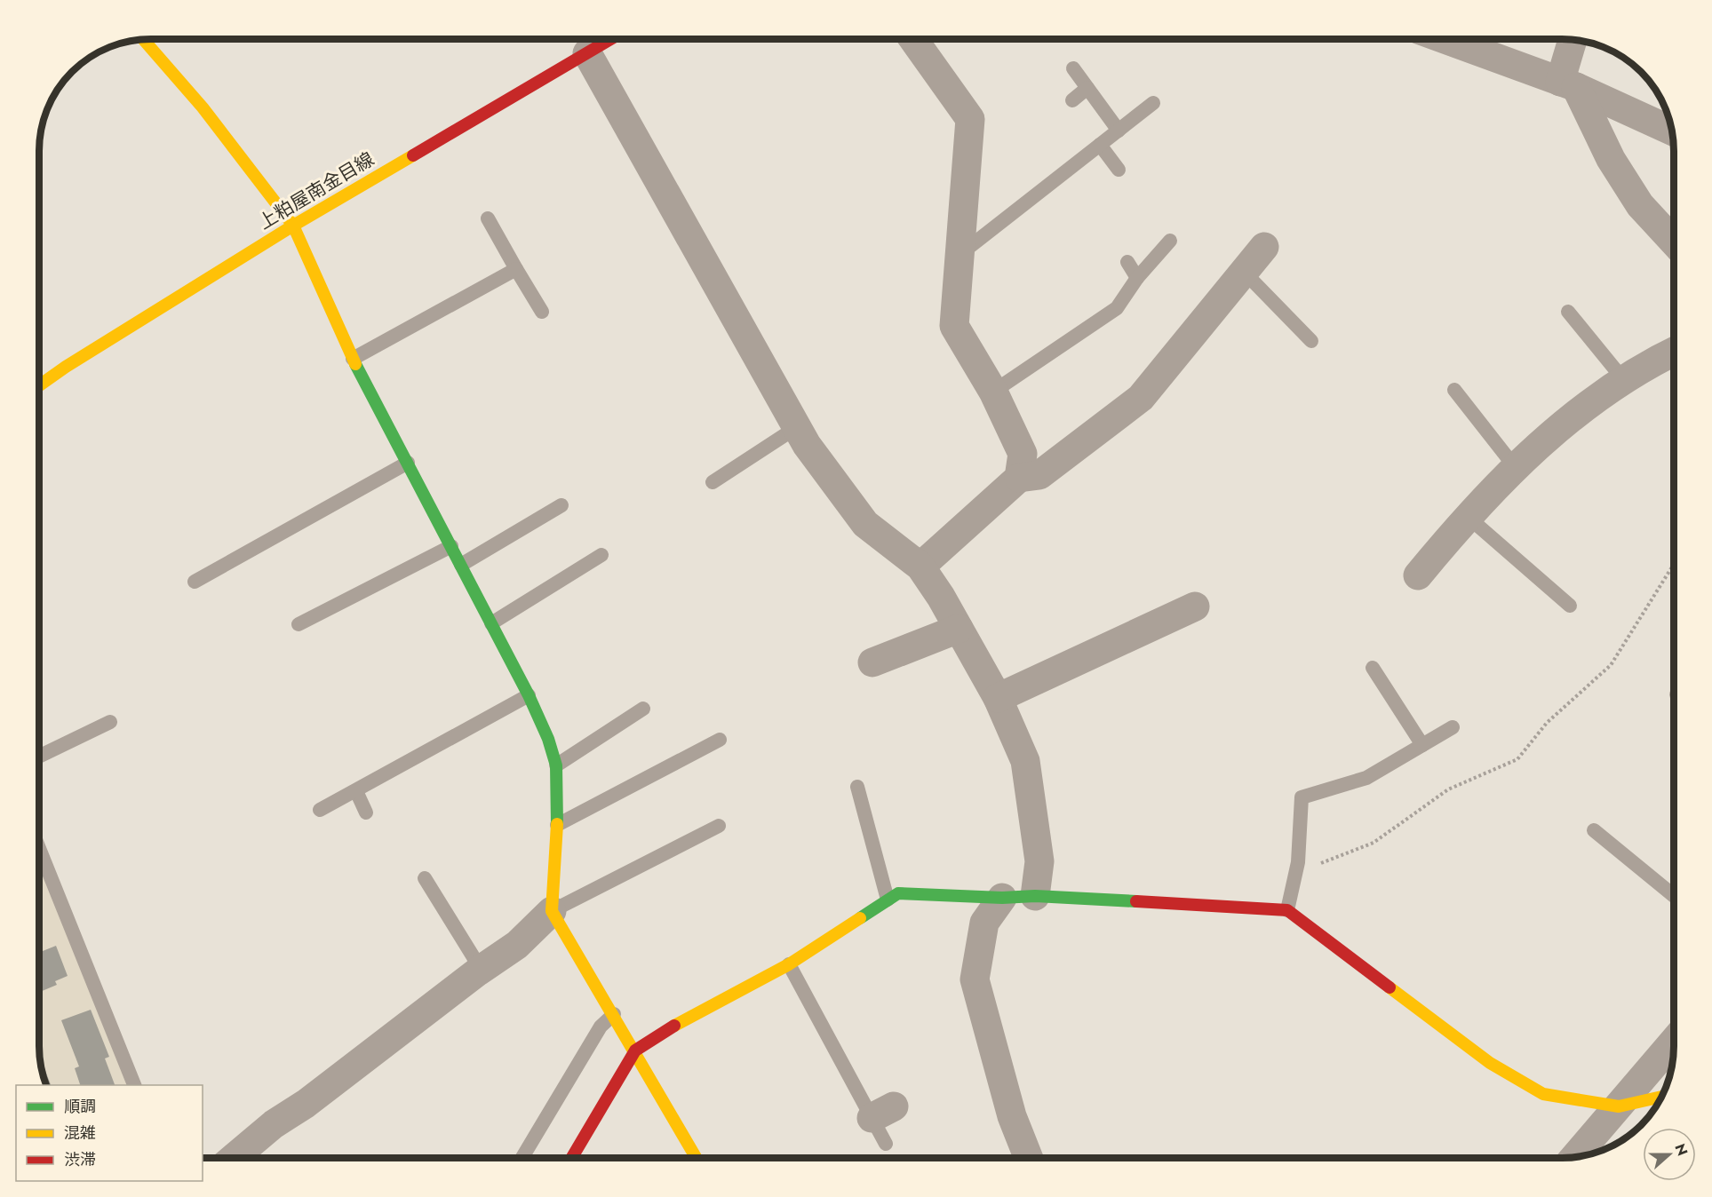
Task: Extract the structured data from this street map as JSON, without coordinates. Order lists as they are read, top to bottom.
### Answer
{
  "streets": {
    "street": ["上粕屋南金目線"]
  },
  "legend": ["順調", "混雑", "渋滞"],
  "north": "right"
}
